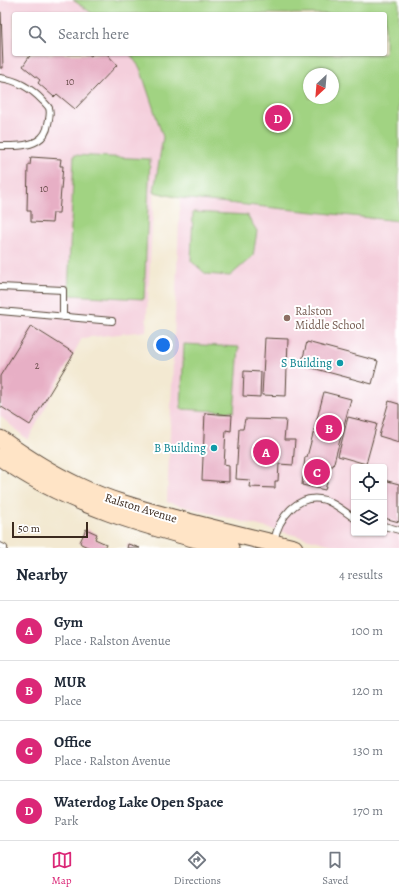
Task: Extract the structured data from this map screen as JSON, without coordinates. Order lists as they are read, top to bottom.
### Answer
{
  "streets": {
    "main road": ["Ralston Avenue"]
  },
  "places": ["Ralston Middle School", "S Building", "B Building"],
  "house_numbers": ["10", "10", "2"],
  "scale_bar": "50 m",
  "north": "bottom left",
  "page": {
    "search": "Search here",
    "pins": [
      "D",
      "B",
      "A",
      "C"
    ],
    "scale": "50 m",
    "heading": ["Nearby", "4 results"],
    "list": [
      {
        "mark": "A",
        "name": "Gym",
        "note": "Place · Ralston Avenue",
        "value": "100 m"
      },
      {
        "mark": "B",
        "name": "MUR",
        "note": "Place",
        "value": "120 m"
      },
      {
        "mark": "C",
        "name": "Office",
        "note": "Place · Ralston Avenue",
        "value": "130 m"
      },
      {
        "mark": "D",
        "name": "Waterdog Lake Open Space",
        "note": "Park",
        "value": "170 m"
      }
    ],
    "nav": ["Map", "Directions", "Saved"]
  }
}
